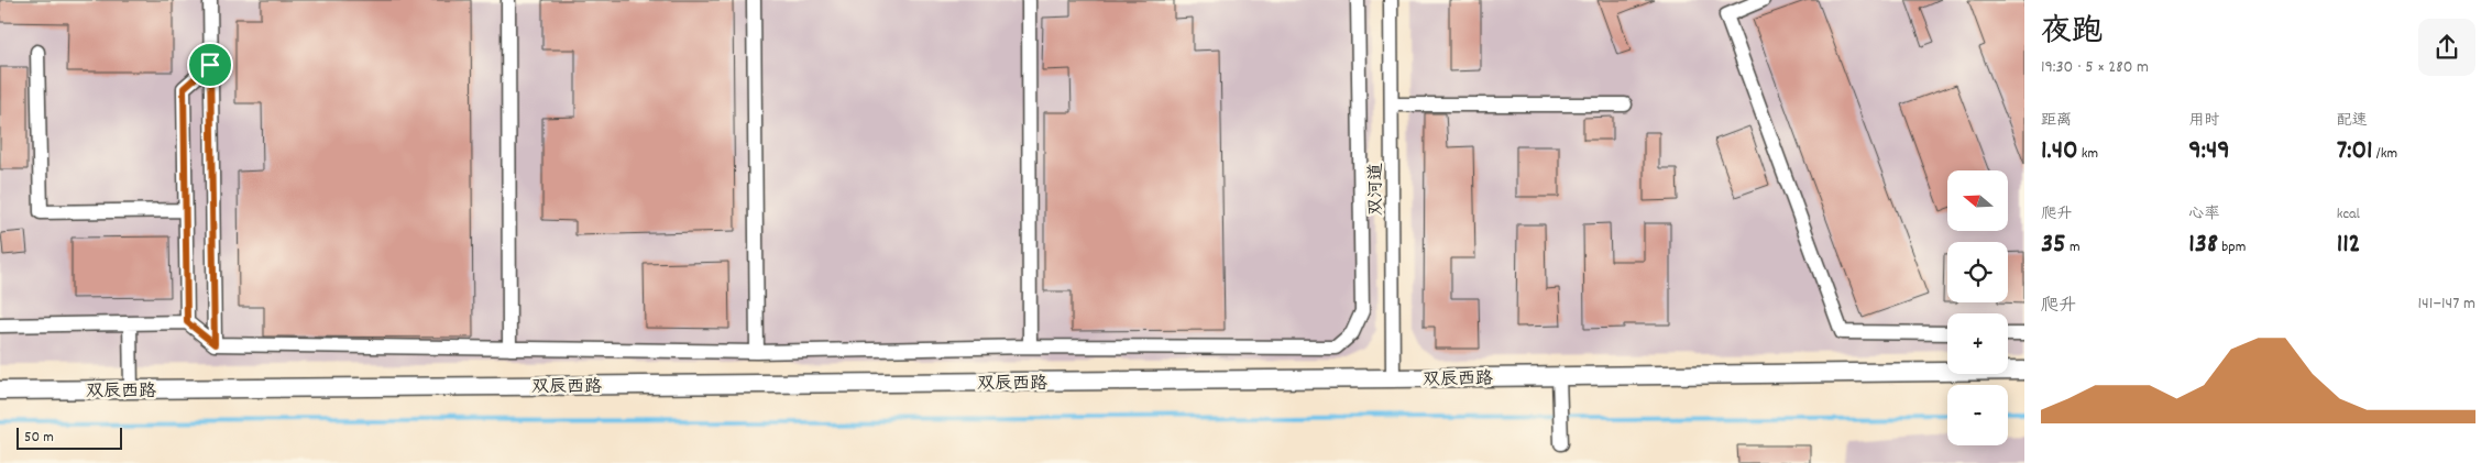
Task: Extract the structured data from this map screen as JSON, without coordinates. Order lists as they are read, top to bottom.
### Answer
{
  "streets": {
    "main road": ["双辰西路"],
    "street": ["双河道"]
  },
  "crossings": [
    ["双河道", "双辰西路"]
  ],
  "scale_bar": "50 m",
  "north": "left",
  "page": {
    "heading": ["夜跑", "19:30 · 5 × 280 m"],
    "stats": [
      ["距离", "1.40 km"],
      ["用时", "9:49"],
      ["配速", "7:01 /km"],
      ["爬升", "35 m"],
      ["心率", "138 bpm"],
      ["kcal", "112"]
    ],
    "map_buttons": ["+", "−"],
    "chart": ["爬升", "141–147 m"],
    "scale": "50 m"
  }
}
